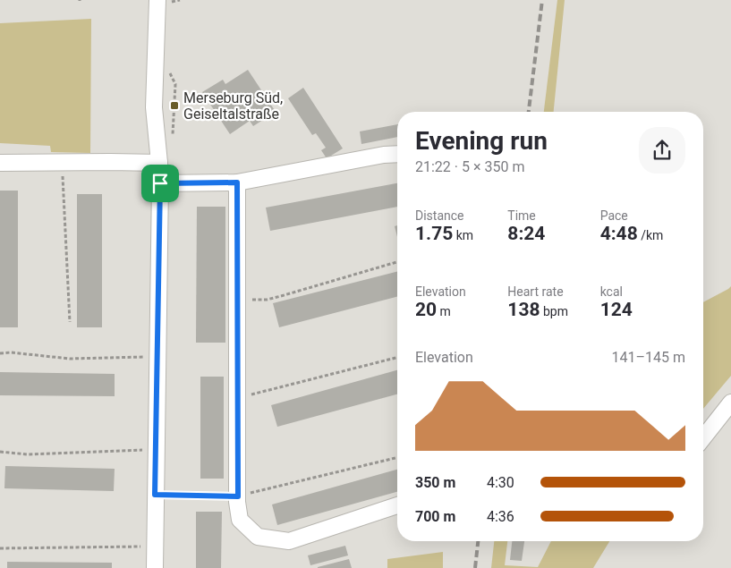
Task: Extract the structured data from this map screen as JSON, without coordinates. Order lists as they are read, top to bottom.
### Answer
{
  "places": {
    "transit": ["Merseburg Süd, Geiseltalstraße"]
  },
  "page": {
    "heading": ["Evening run", "21:22 · 5 × 350 m"],
    "stats": [
      ["Distance", "1.75 km"],
      ["Time", "8:24"],
      ["Pace", "4:48 /km"],
      ["Elevation", "20 m"],
      ["Heart rate", "138 bpm"],
      ["kcal", "124"]
    ],
    "chart": ["Elevation", "141–145 m"],
    "list": [
      {
        "name": "350 m",
        "note": "4:30"
      },
      {
        "name": "700 m",
        "note": "4:36"
      }
    ]
  }
}
